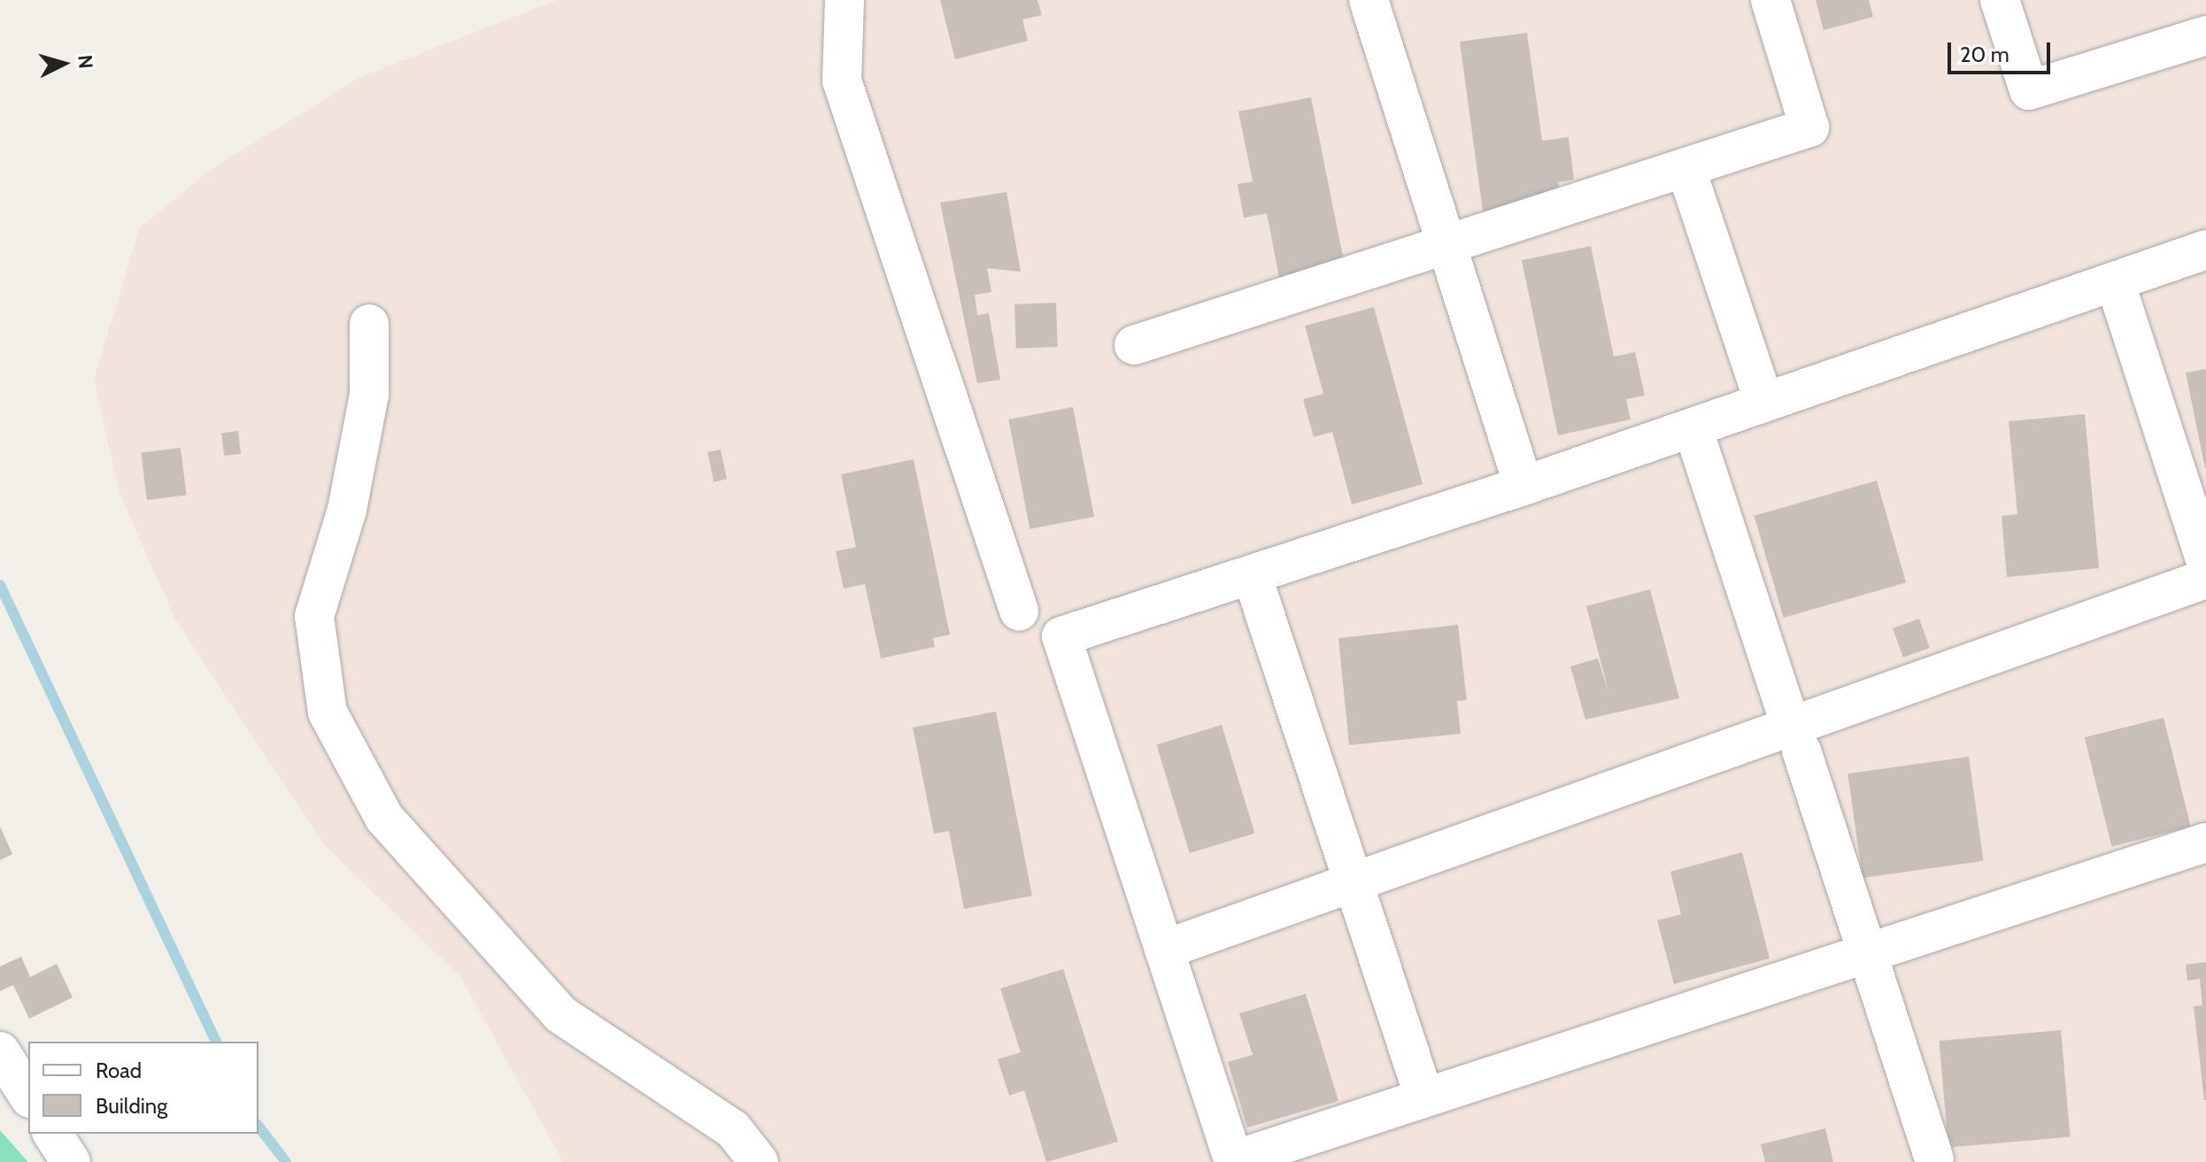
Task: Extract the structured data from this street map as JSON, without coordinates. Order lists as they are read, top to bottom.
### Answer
{
  "legend": ["Road", "Building"],
  "scale_bar": "20 m",
  "north": "right"
}
